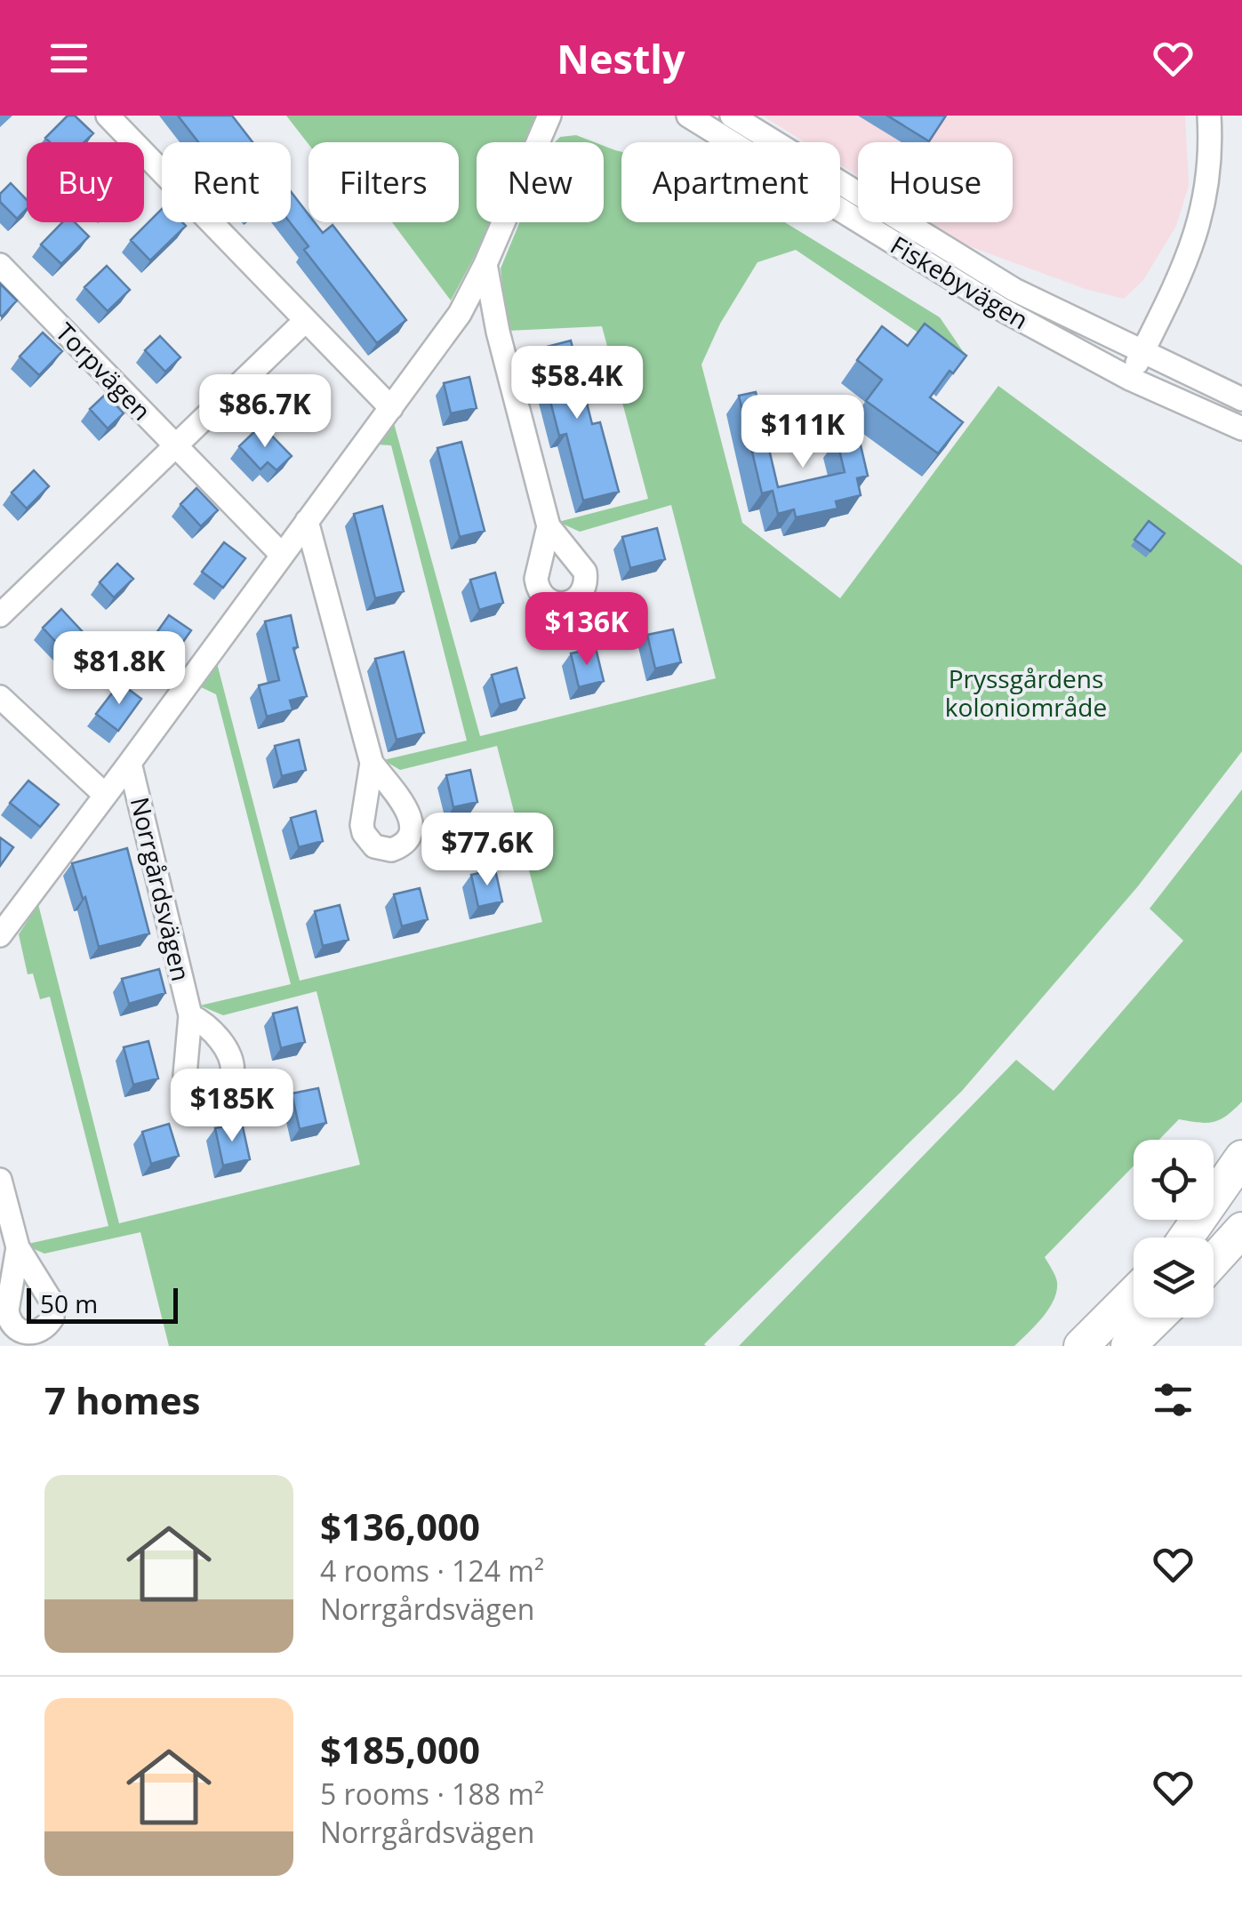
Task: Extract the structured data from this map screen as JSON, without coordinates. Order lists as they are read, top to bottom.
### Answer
{
  "streets": {
    "street": ["Fiskebyvägen", "Torpvägen", "Norrgårdsvägen"]
  },
  "crossings": [
    ["Torpvägen", "Norrgårdsvägen"]
  ],
  "parks": ["Pryssgårdens koloniområde"],
  "scale_bar": "50 m",
  "page": {
    "header": "Nestly",
    "chip": [
      "Buy",
      "Rent",
      "Filters",
      "New",
      "Apartment",
      "House"
    ],
    "price": [
      "$58.4K",
      "$86.7K",
      "$111K",
      "$136K",
      "$81.8K",
      "$77.6K",
      "$185K"
    ],
    "scale": "50 m",
    "heading": "7 homes",
    "list": [
      {
        "name": "$136,000",
        "note": "4 rooms · 124 m² · Norrgårdsvägen"
      },
      {
        "name": "$185,000",
        "note": "5 rooms · 188 m² · Norrgårdsvägen"
      }
    ]
  }
}
